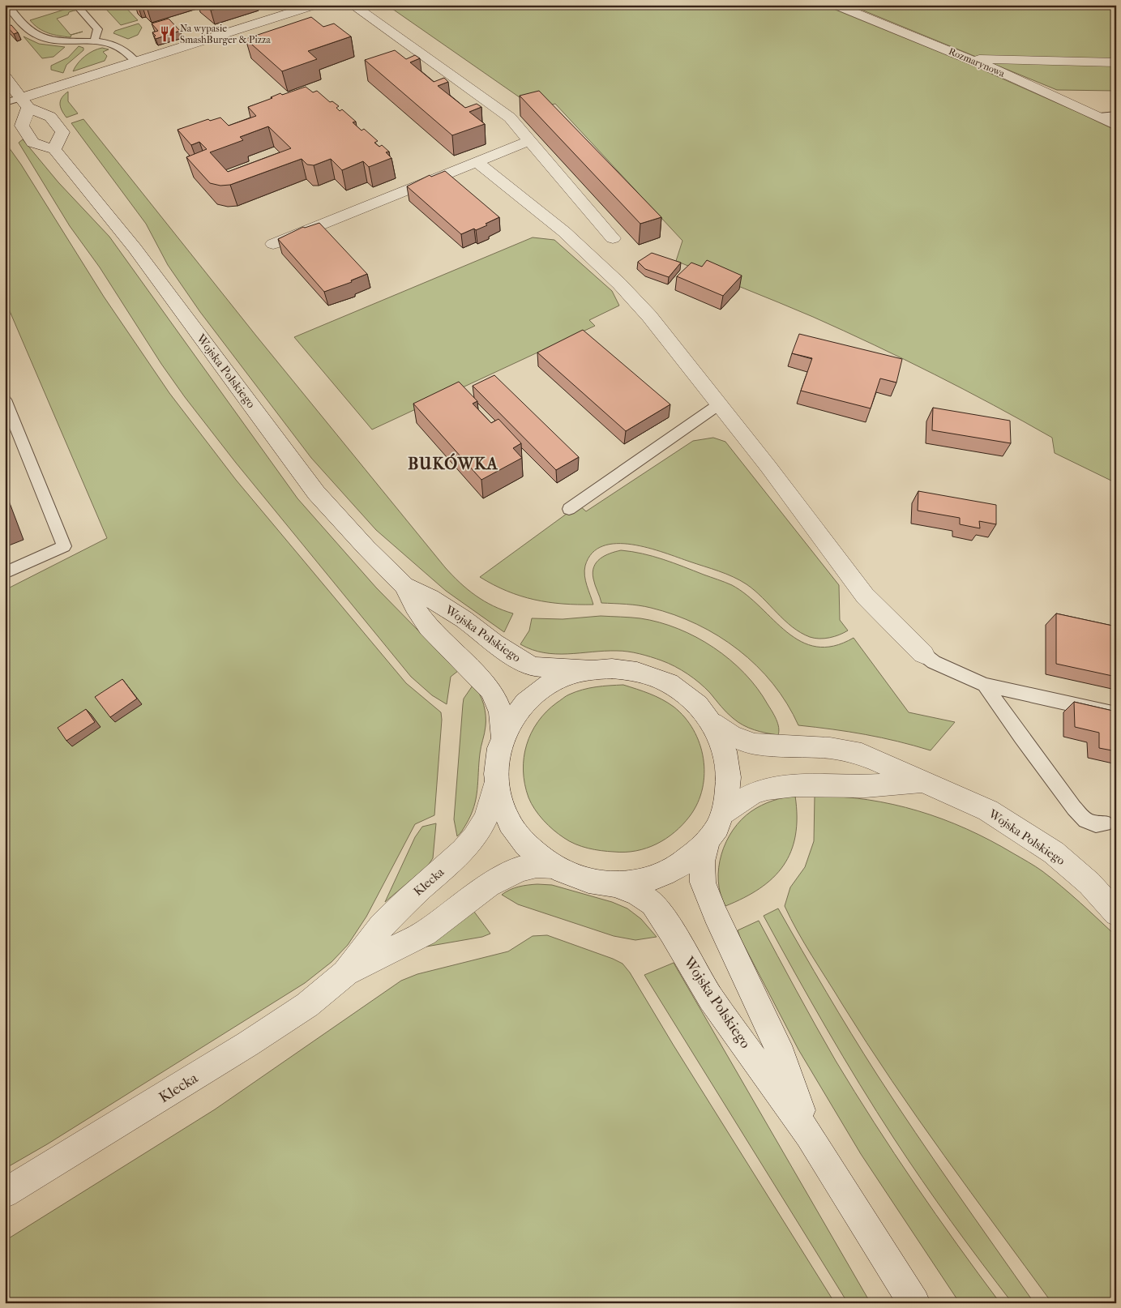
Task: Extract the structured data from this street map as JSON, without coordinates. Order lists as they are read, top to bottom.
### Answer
{
  "streets": {
    "street": ["Rozmarynowa", "Wojska Polskiego", "Klecka"]
  },
  "districts": ["BUKÓWKA"],
  "places": {
    "restaurant": ["Na wypasie SmashBurger & Pizza"]
  }
}
